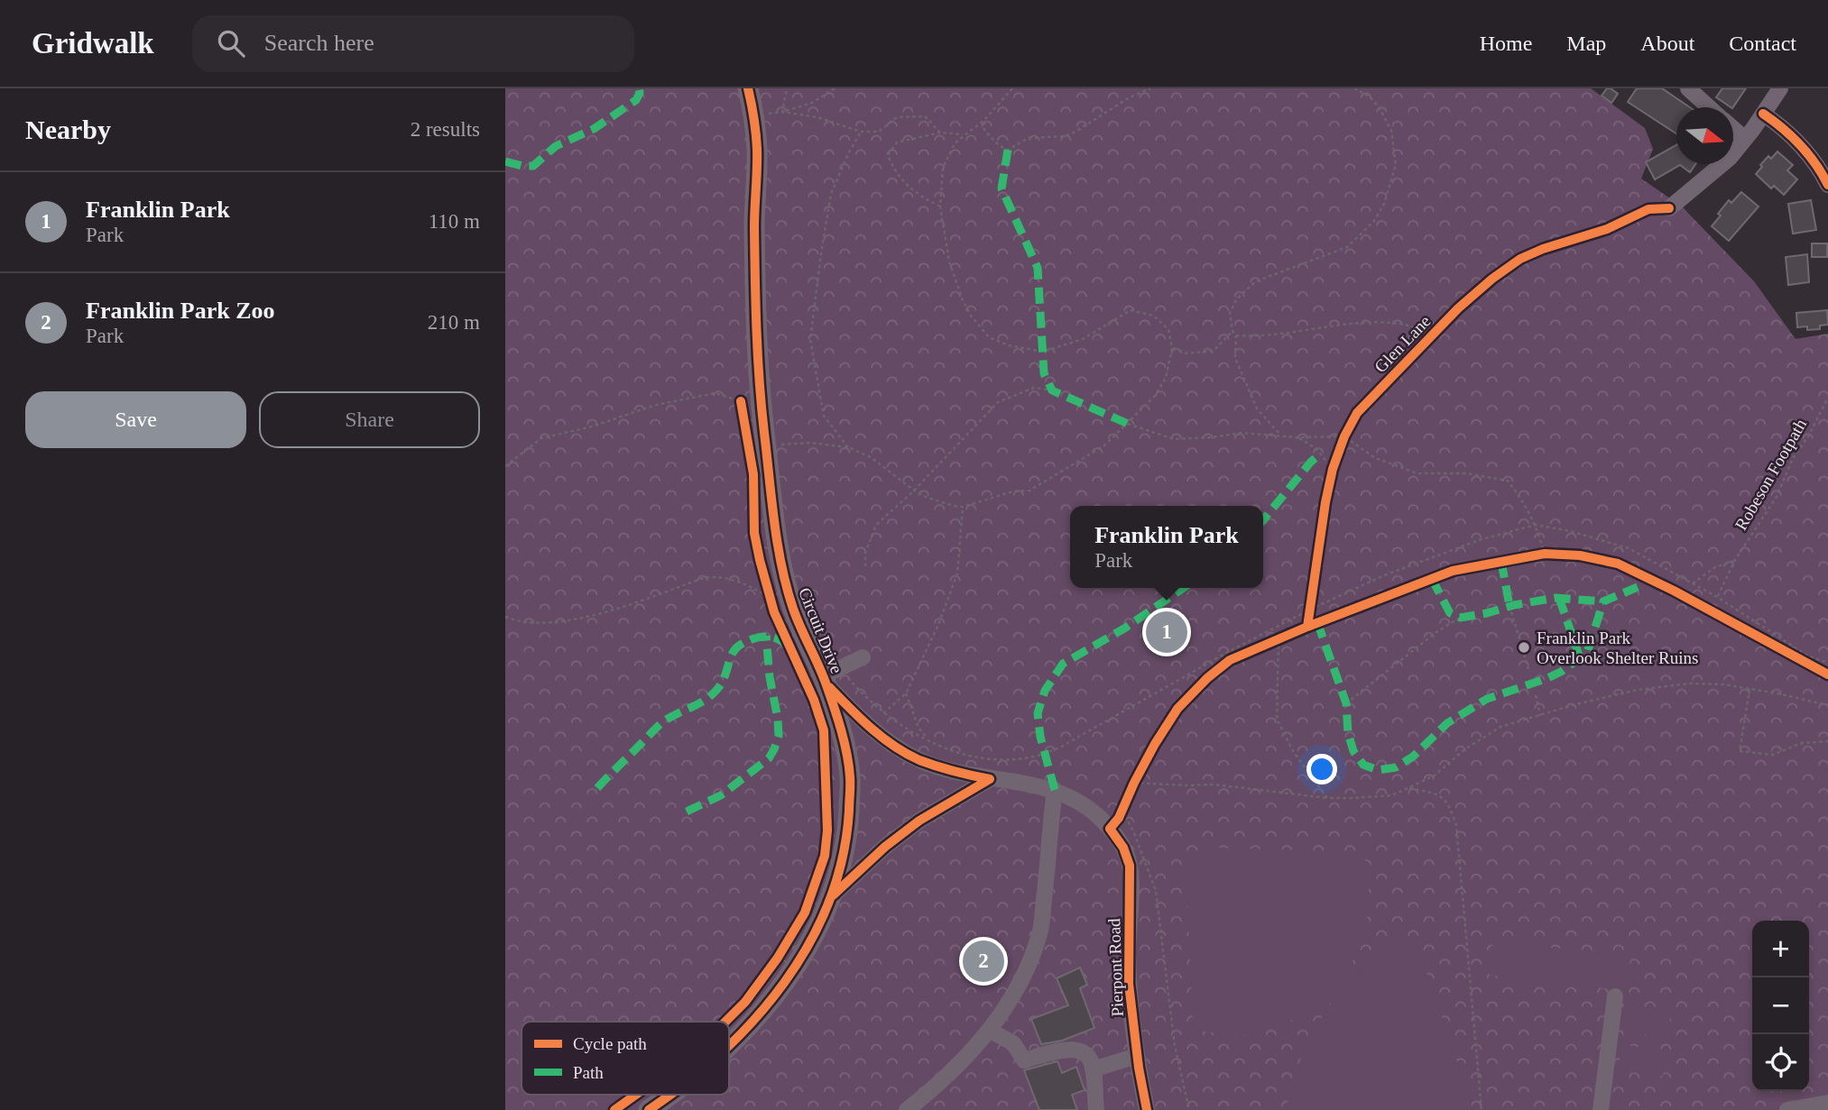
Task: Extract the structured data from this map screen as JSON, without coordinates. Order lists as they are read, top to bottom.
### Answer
{
  "streets": {
    "main road": ["Circuit Drive"],
    "street": ["Pierpont Road"],
    "path": ["Robeson Footpath"],
    "cycle path": ["Glen Lane"]
  },
  "crossings": [
    ["Circuit Drive", "Pierpont Road"]
  ],
  "places": ["Franklin Park Overlook Shelter Ruins"],
  "legend": ["Cycle path", "Path"],
  "north": "right",
  "page": {
    "header": "Gridwalk",
    "search": "Search here",
    "nav": [
      "Home",
      "Map",
      "About",
      "Contact"
    ],
    "heading": ["Nearby", "2 results"],
    "list": [
      {
        "mark": "1",
        "name": "Franklin Park",
        "note": "Park",
        "value": "110 m"
      },
      {
        "mark": "2",
        "name": "Franklin Park Zoo",
        "note": "Park",
        "value": "210 m"
      }
    ],
    "buttons": ["Save", "Share"],
    "popup": ["Franklin Park", "Park"],
    "pins": ["1", "2"],
    "map_buttons": ["+", "−"]
  }
}
